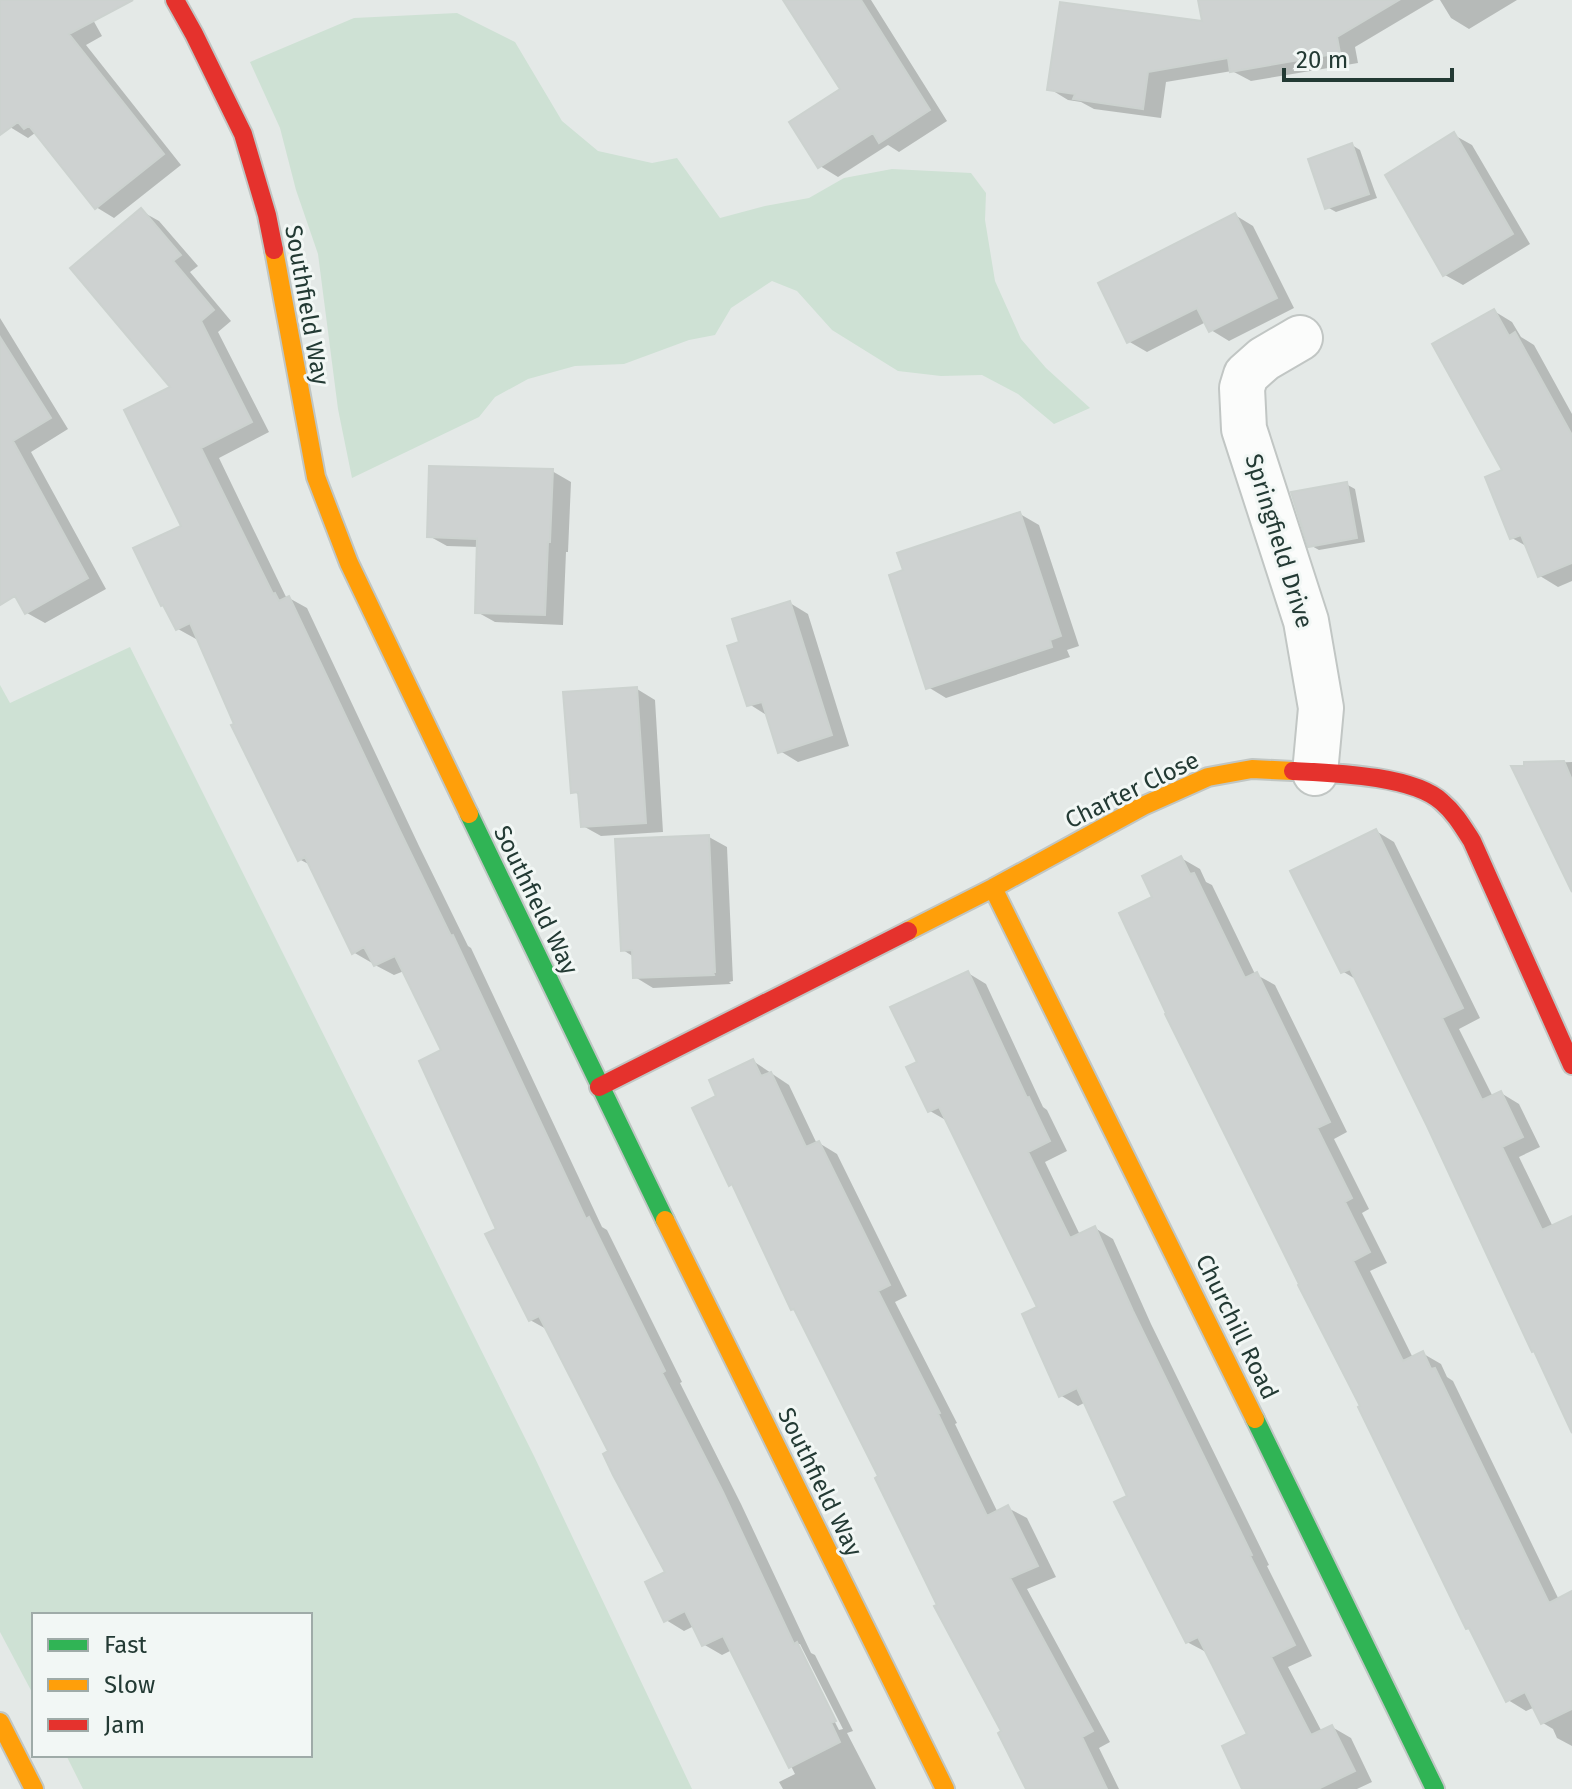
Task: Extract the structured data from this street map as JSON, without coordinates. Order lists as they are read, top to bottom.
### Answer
{
  "streets": {
    "street": [
      "Southfield Way",
      "Springfield Drive",
      "Charter Close",
      "Churchill Road"
    ]
  },
  "crossings": [
    ["Southfield Way", "Charter Close"],
    ["Springfield Drive", "Charter Close"],
    ["Charter Close", "Churchill Road"]
  ],
  "legend": ["Fast", "Slow", "Jam"],
  "scale_bar": "20 m"
}
